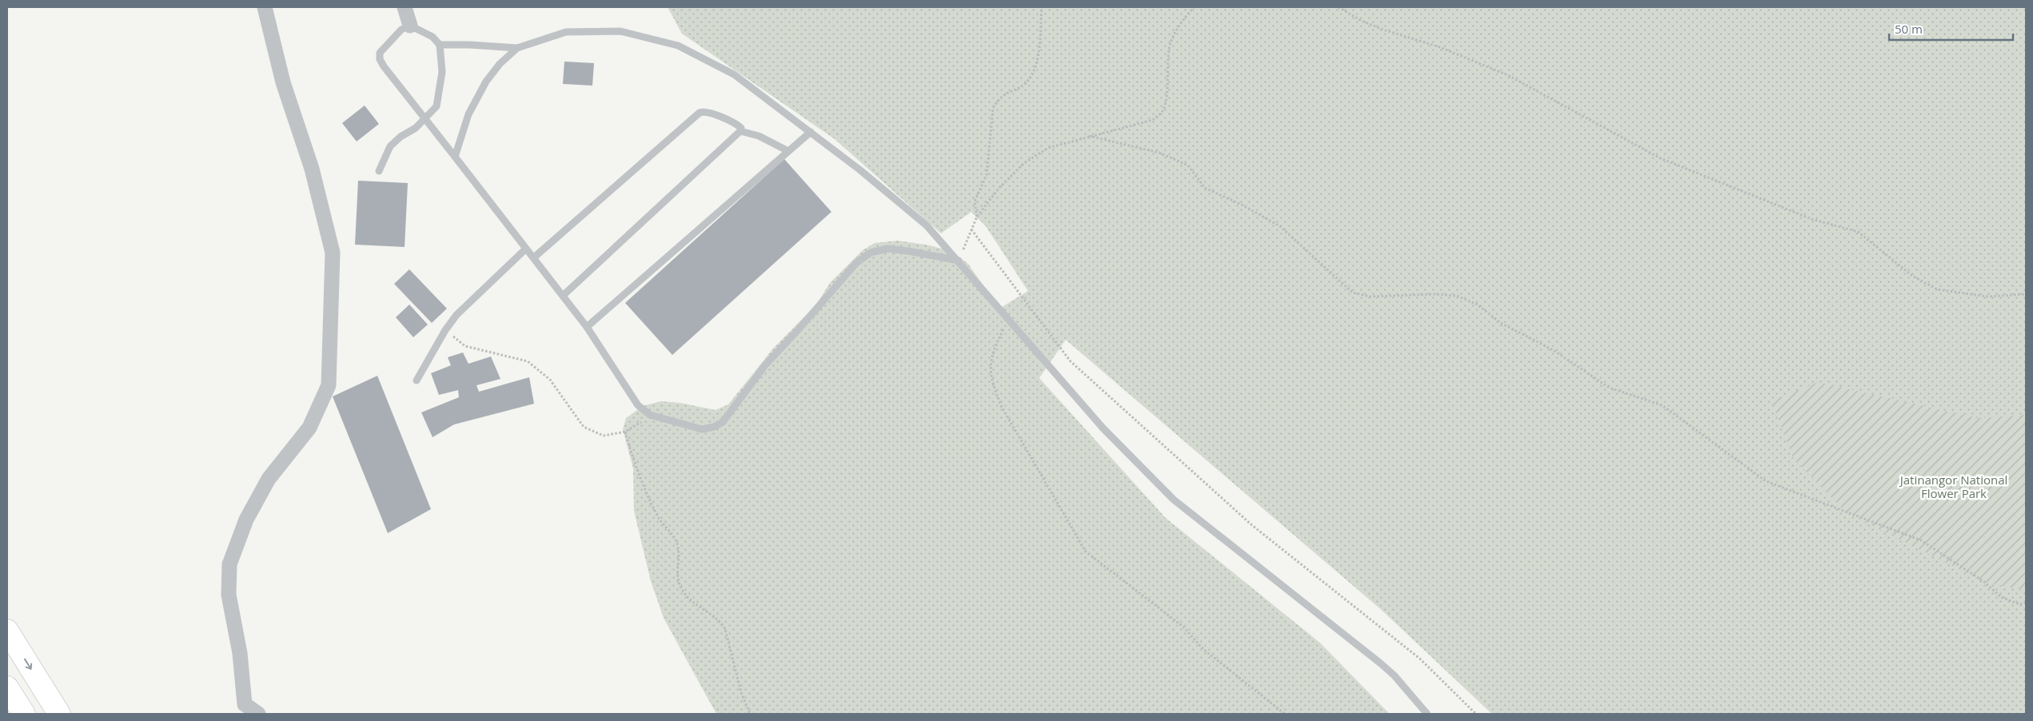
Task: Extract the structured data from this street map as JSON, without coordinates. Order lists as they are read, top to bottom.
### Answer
{
  "parks": ["Jatinangor National Flower Park"],
  "scale_bar": "50 m"
}
